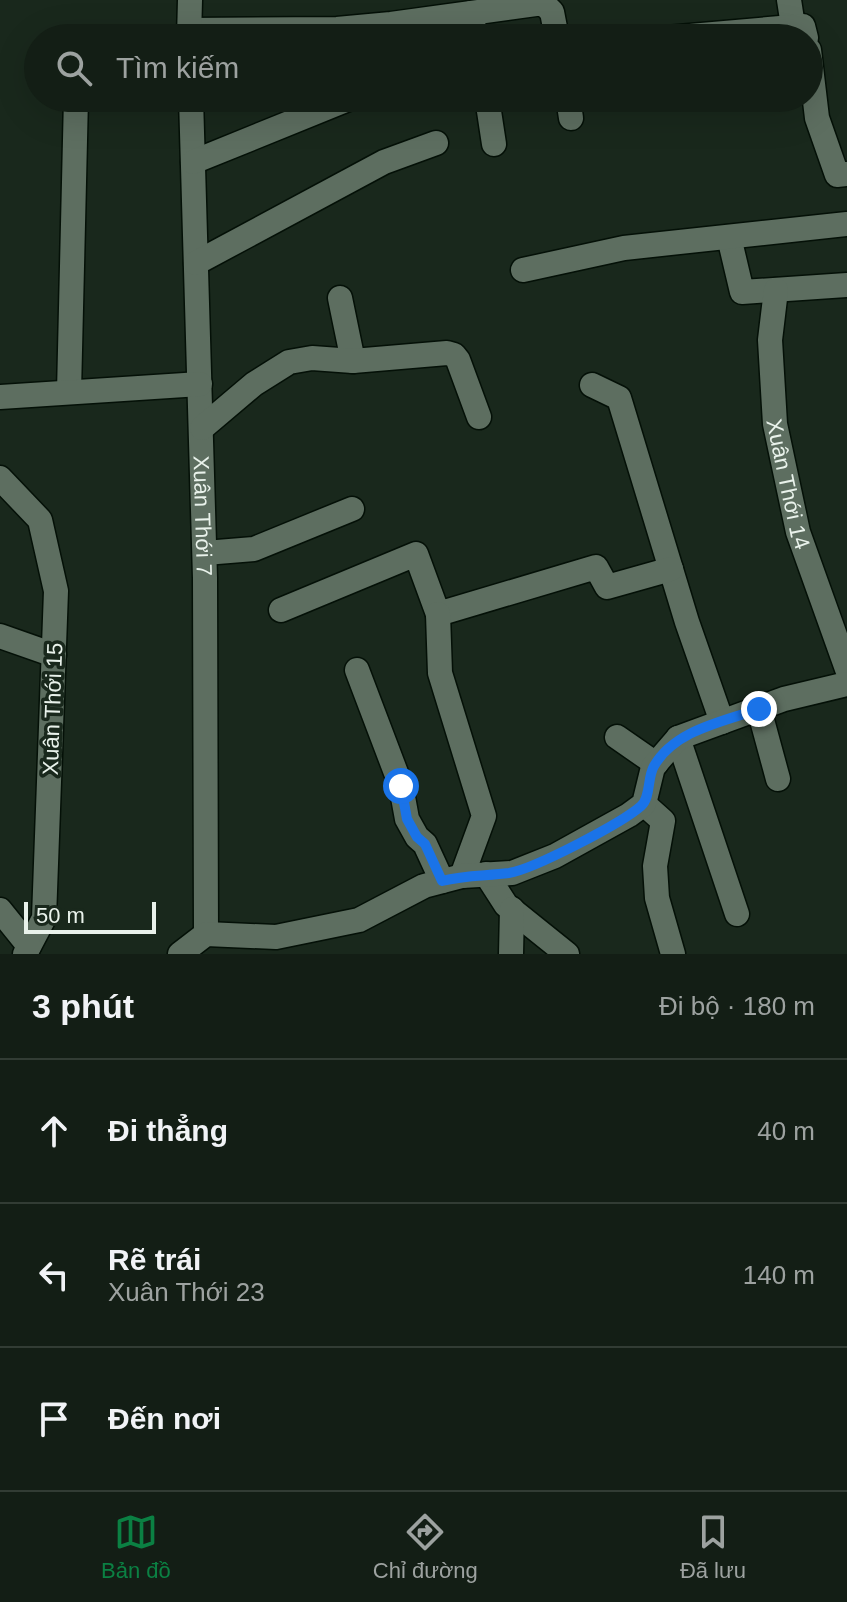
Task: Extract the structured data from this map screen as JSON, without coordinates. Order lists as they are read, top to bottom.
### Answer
{
  "streets": {
    "street": ["Xuân Thới 14", "Xuân Thới 7", "Xuân Thới 15"]
  },
  "scale_bar": "50 m",
  "page": {
    "search": "Tìm kiếm",
    "scale": "50 m",
    "heading": ["3 phút", "Đi bộ · 180 m"],
    "list": [
      ["Đi thẳng", "40 m"],
      ["Rẽ trái", "Xuân Thới 23", "140 m"],
      "Đến nơi"
    ],
    "nav": ["Bản đồ", "Chỉ đường", "Đã lưu"]
  }
}
